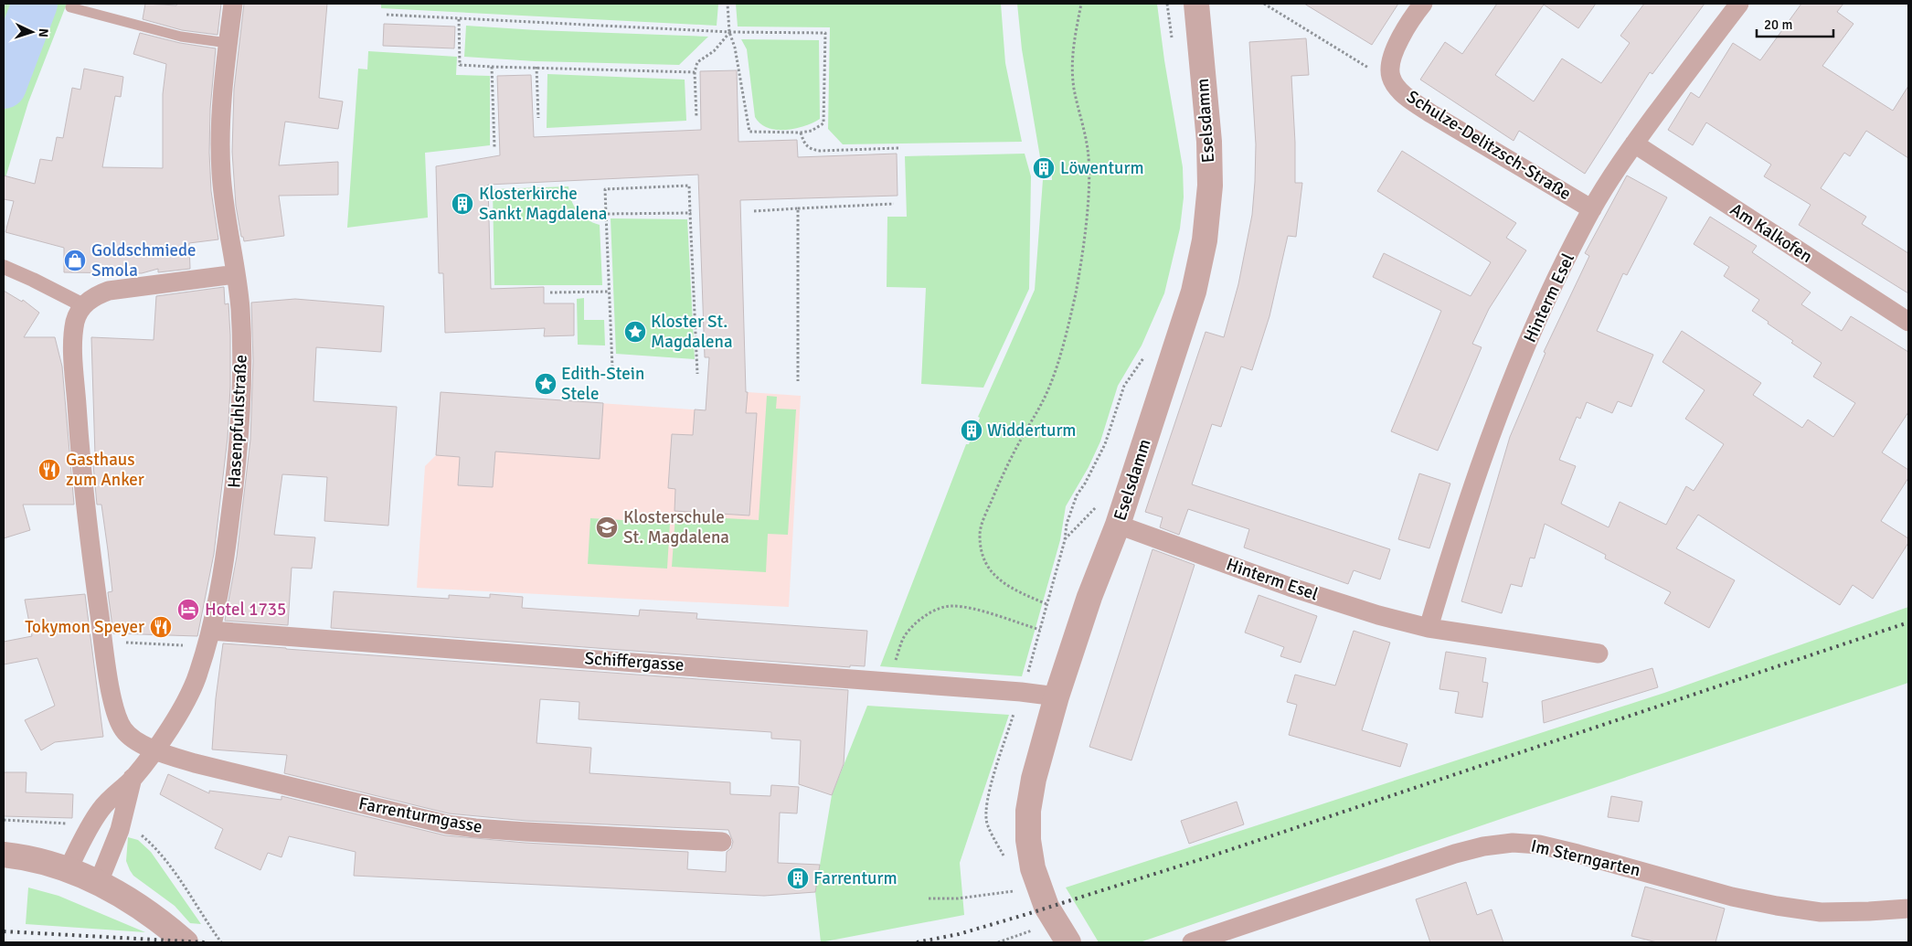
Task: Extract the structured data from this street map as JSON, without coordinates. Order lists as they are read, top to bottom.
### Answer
{
  "streets": {
    "street": [
      "Eselsdamm",
      "Schulze-Delitzsch-Straße",
      "Am Kalkofen",
      "Hinterm Esel",
      "Hasenpfuhlstraße",
      "Schiffergasse",
      "Farrenturmgasse",
      "Im Sterngarten"
    ]
  },
  "crossings": [
    ["Eselsdamm", "Hinterm Esel"],
    ["Eselsdamm", "Schiffergasse"],
    ["Schulze-Delitzsch-Straße", "Hinterm Esel"],
    ["Am Kalkofen", "Hinterm Esel"],
    ["Hasenpfuhlstraße", "Schiffergasse"],
    ["Hasenpfuhlstraße", "Farrenturmgasse"]
  ],
  "places": {
    "building": [
      "Löwenturm",
      "Klosterkirche Sankt Magdalena",
      "Widderturm",
      "Farrenturm"
    ],
    "shop": ["Goldschmiede Smola"],
    "place": ["Kloster St. Magdalena", "Edith-Stein Stele"],
    "restaurant": ["Gasthaus zum Anker", "Tokymon Speyer"],
    "school or university": ["Klosterschule St. Magdalena"],
    "hotel": ["Hotel 1735"]
  },
  "scale_bar": "20 m",
  "north": "right"
}
